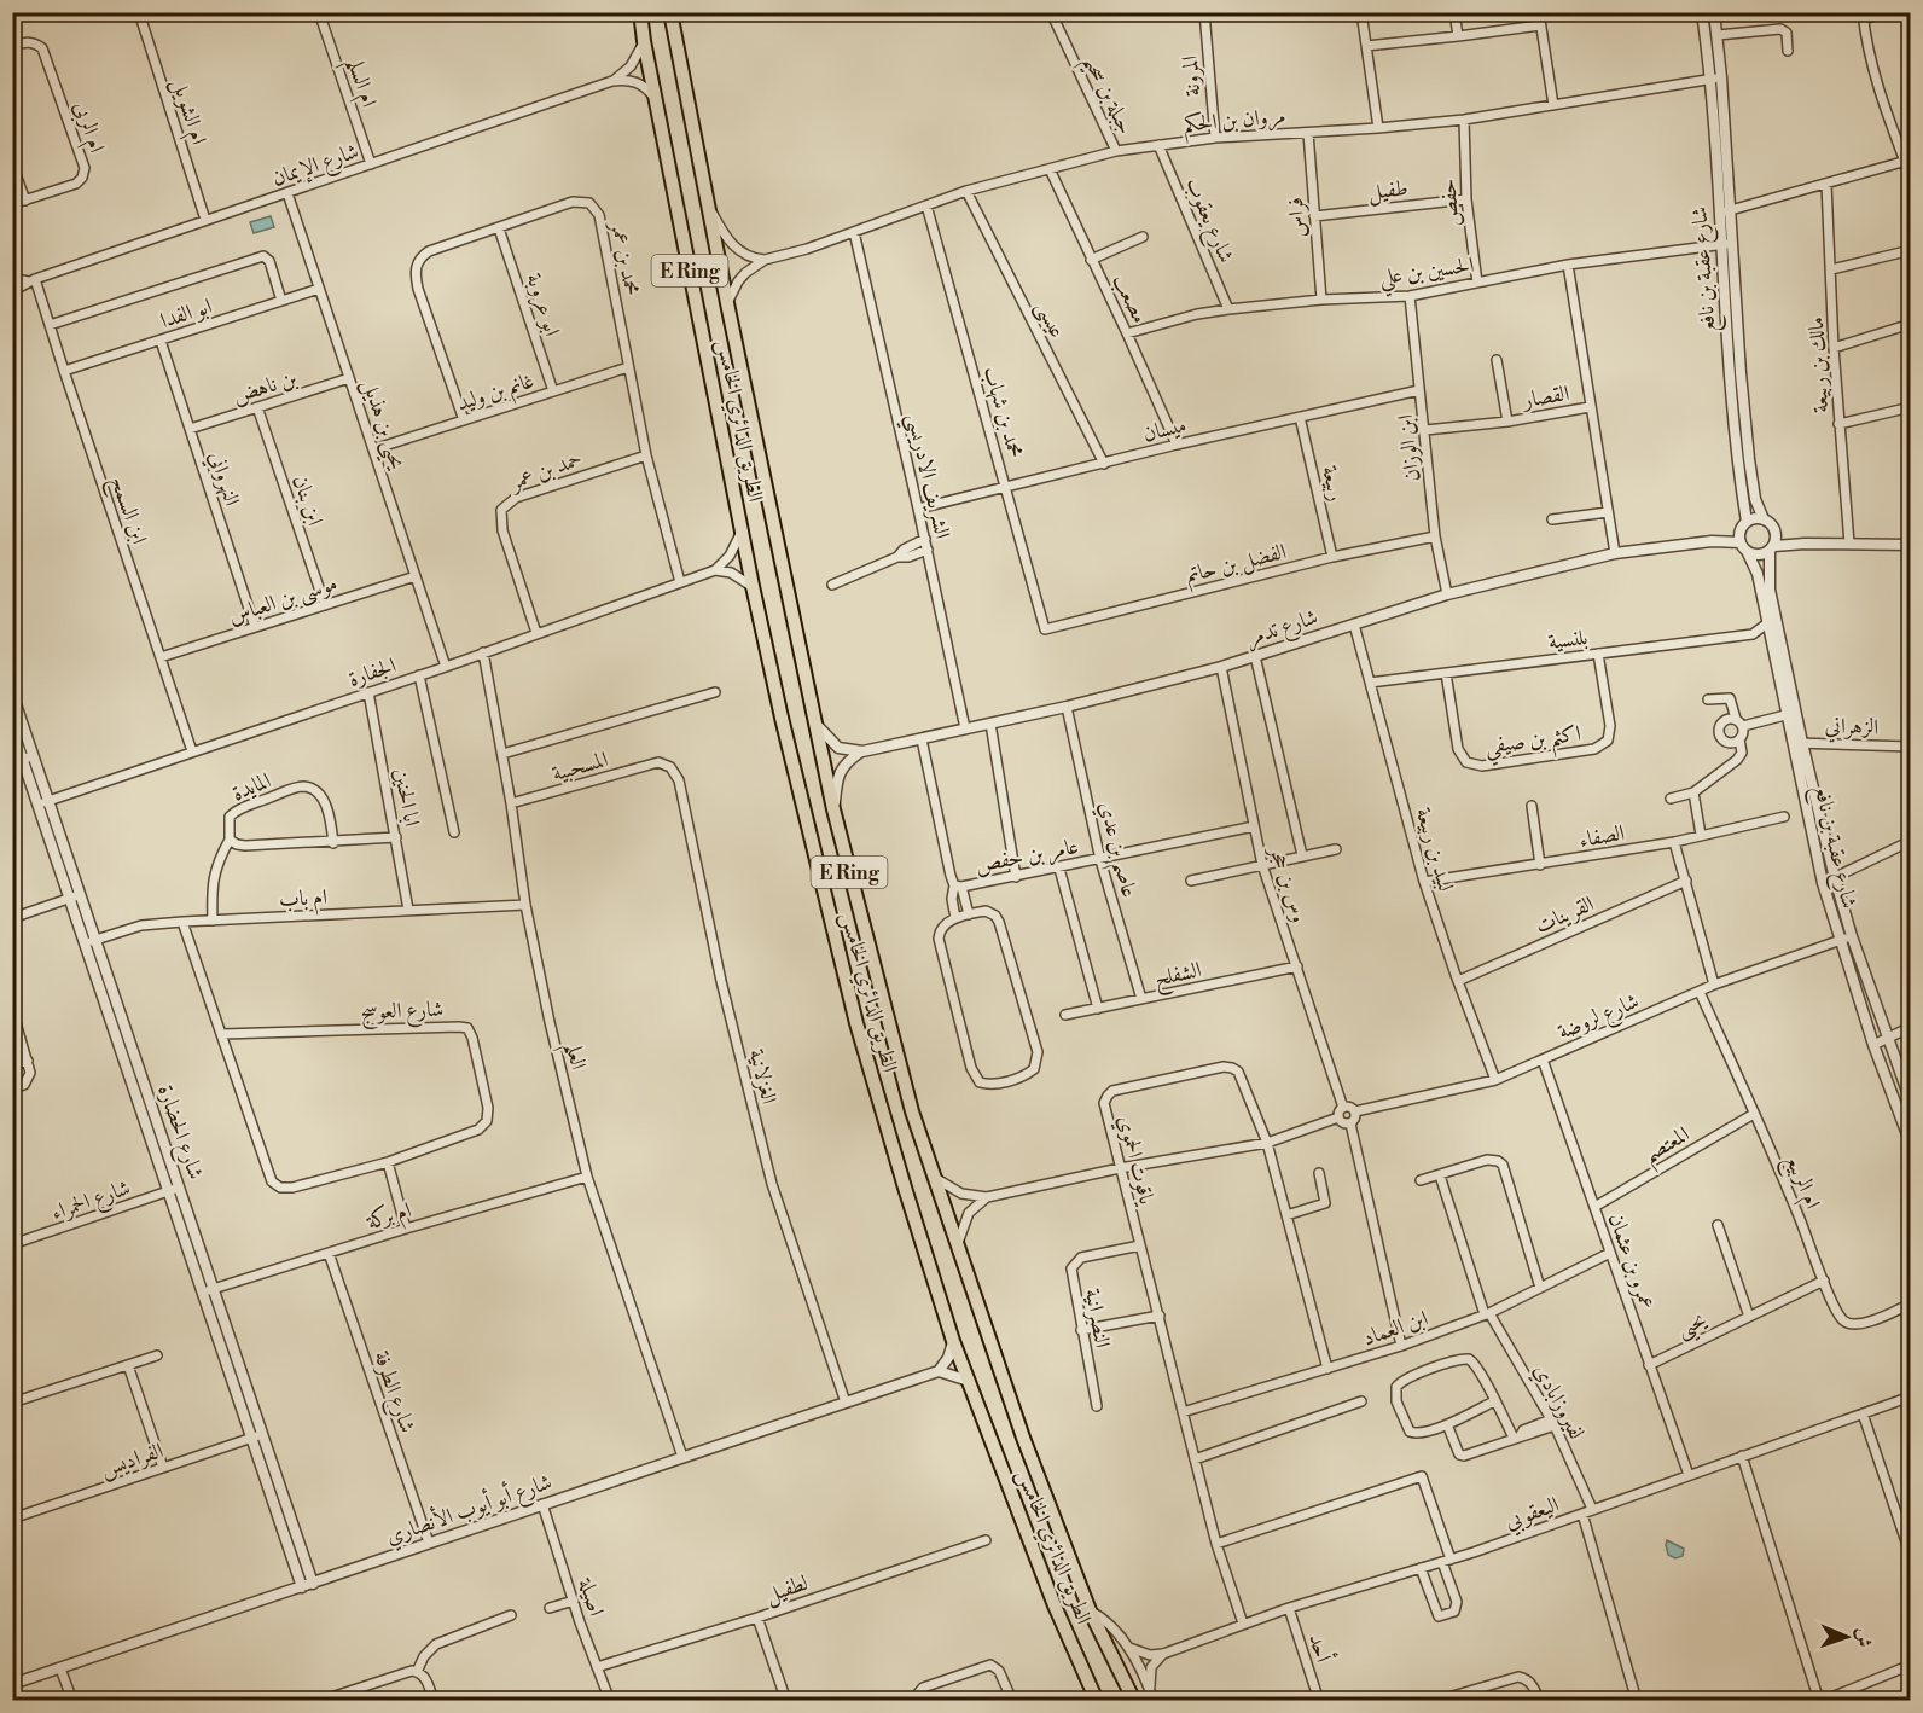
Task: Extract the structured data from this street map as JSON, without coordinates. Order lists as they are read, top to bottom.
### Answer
{
  "streets": {
    "main road": ["E Ring", "الطريق الدائري الخامس"],
    "street": [
      "المرونة",
      "ام السلم",
      "جبلة بن سحيم",
      "ام الشويل",
      "مروان بن الحكم",
      "ام الربى",
      "شارع الإيمان",
      "طفيل",
      "حفص",
      "فراس",
      "شارع يعقوب",
      "محمد بن عمر",
      "شارع عقبة بن نافع",
      "الحسين بن علي",
      "مصعب",
      "ابو عروبة",
      "ابو الفدا",
      "عيسى",
      "مالك بن ربيعة",
      "بن ناهض",
      "غانم بن وليد",
      "القصار",
      "محمد بن شهاب",
      "يحيى بن هذيل",
      "ميسان",
      "ابن الوزان",
      "حمد بن عمر",
      "الشريف الادريسي",
      "النهرواني",
      "ربيعة",
      "ابن بنان",
      "ابن السمح",
      "الفضل بن حاتم",
      "موسى بن العباس",
      "شارع تدمر",
      "بلنسية",
      "الجفارة",
      "الزهراني",
      "اكثم بن صيفي",
      "المسحبية",
      "المايدة",
      "ابا الحنين",
      "الصفاء",
      "عاصم بن عدي",
      "لبيد بن ربيعة",
      "عامر بن حفص",
      "وس بن حجر",
      "ام باب",
      "القرينات",
      "الشفلح",
      "شارع العوسج",
      "شارع لروضة",
      "العلم",
      "الغزلانية",
      "شارع الحضارة",
      "المعتصم",
      "ياقوت الحموي",
      "ام الربيع",
      "شارع الحمراء",
      "ام بركة",
      "عمرو بن عثمان",
      "النصرانية",
      "يحيى",
      "ابن العماد",
      "شارع الطرفة",
      "لفيروزابادي",
      "الفراديس",
      "شارع أبو أيوب الأنصاري",
      "اليعقوبي",
      "لطفيل",
      "اصيلة",
      "أحد"
    ]
  },
  "crossings": [
    ["المرونة", "مروان بن الحكم"],
    ["ام السلم", "شارع الإيمان"],
    ["جبلة بن سحيم", "مروان بن الحكم"],
    ["ام الشويل", "شارع الإيمان"],
    ["مروان بن الحكم", "حفص"],
    ["مروان بن الحكم", "فراس"],
    ["مروان بن الحكم", "شارع يعقوب"],
    ["مروان بن الحكم", "شارع عقبة بن نافع"],
    ["مروان بن الحكم", "مصعب"],
    ["مروان بن الحكم", "عيسى"],
    ["مروان بن الحكم", "محمد بن شهاب"],
    ["مروان بن الحكم", "الطريق الدائري الخامس"],
    ["مروان بن الحكم", "الشريف الادريسي"],
    ["شارع الإيمان", "الطريق الدائري الخامس"],
    ["شارع الإيمان", "يحيى بن هذيل"],
    ["شارع الإيمان", "ابن السمح"],
    ["طفيل", "حفص"],
    ["طفيل", "فراس"],
    ["حفص", "الحسين بن علي"],
    ["فراس", "الحسين بن علي"],
    ["شارع يعقوب", "الحسين بن علي"],
    ["محمد بن عمر", "ابو عروبة"],
    ["محمد بن عمر", "غانم بن وليد"],
    ["محمد بن عمر", "حمد بن عمر"],
    ["محمد بن عمر", "الجفارة"],
    ["شارع عقبة بن نافع", "الحسين بن علي"],
    ["شارع عقبة بن نافع", "شارع تدمر"],
    ["شارع عقبة بن نافع", "بلنسية"],
    ["شارع عقبة بن نافع", "الزهراني"],
    ["شارع عقبة بن نافع", "شارع لروضة"],
    ["الحسين بن علي", "مصعب"],
    ["الحسين بن علي", "ابن الوزان"],
    ["مصعب", "ميسان"],
    ["ابو عروبة", "غانم بن وليد"],
    ["ابو الفدا", "يحيى بن هذيل"],
    ["ابو الفدا", "النهرواني"],
    ["ابو الفدا", "ابن السمح"],
    ["عيسى", "ميسان"],
    ["بن ناهض", "يحيى بن هذيل"],
    ["بن ناهض", "النهرواني"],
    ["بن ناهض", "ابن بنان"],
    ["غانم بن وليد", "يحيى بن هذيل"],
    ["القصار", "ابن الوزان"],
    ["محمد بن شهاب", "ميسان"],
    ["محمد بن شهاب", "الفضل بن حاتم"],
    ["الطريق الدائري الخامس", "شارع تدمر"],
    ["يحيى بن هذيل", "موسى بن العباس"],
    ["يحيى بن هذيل", "الجفارة"],
    ["ميسان", "ابن الوزان"],
    ["ميسان", "الشريف الادريسي"],
    ["ميسان", "ربيعة"],
    ["ابن الوزان", "الفضل بن حاتم"],
    ["ابن الوزان", "شارع تدمر"],
    ["حمد بن عمر", "الجفارة"],
    ["الشريف الادريسي", "شارع تدمر"],
    ["النهرواني", "موسى بن العباس"],
    ["ربيعة", "الفضل بن حاتم"],
    ["ابن بنان", "موسى بن العباس"],
    ["ابن السمح", "موسى بن العباس"],
    ["ابن السمح", "الجفارة"],
    ["شارع تدمر", "عاصم بن عدي"],
    ["شارع تدمر", "لبيد بن ربيعة"],
    ["شارع تدمر", "عامر بن حفص"],
    ["شارع تدمر", "وس بن حجر"],
    ["بلنسية", "اكثم بن صيفي"],
    ["بلنسية", "لبيد بن ربيعة"],
    ["الجفارة", "ابا الحنين"],
    ["الجفارة", "العلم"],
    ["الجفارة", "شارع الحضارة"],
    ["المسحبية", "العلم"],
    ["المسحبية", "الغزلانية"],
    ["المايدة", "ام باب"],
    ["ابا الحنين", "ام باب"],
    ["الصفاء", "لبيد بن ربيعة"],
    ["عاصم بن عدي", "عامر بن حفص"],
    ["عاصم بن عدي", "الشفلح"],
    ["لبيد بن ربيعة", "القرينات"],
    ["لبيد بن ربيعة", "شارع لروضة"],
    ["عامر بن حفص", "وس بن حجر"],
    ["وس بن حجر", "الشفلح"],
    ["وس بن حجر", "شارع لروضة"],
    ["ام باب", "شارع العوسج"],
    ["ام باب", "العلم"],
    ["ام باب", "شارع الحضارة"],
    ["شارع لروضة", "ام الربيع"],
    ["شارع لروضة", "عمرو بن عثمان"],
    ["العلم", "ام بركة"],
    ["العلم", "شارع أبو أيوب الأنصاري"],
    ["الغزلانية", "شارع أبو أيوب الأنصاري"],
    ["شارع الحضارة", "شارع الحمراء"],
    ["شارع الحضارة", "ام بركة"],
    ["شارع الحضارة", "الفراديس"],
    ["شارع الحضارة", "شارع أبو أيوب الأنصاري"],
    ["المعتصم", "ام الربيع"],
    ["المعتصم", "عمرو بن عثمان"],
    ["ياقوت الحموي", "النصرانية"],
    ["ياقوت الحموي", "ابن العماد"],
    ["ياقوت الحموي", "اليعقوبي"],
    ["ام الربيع", "يحيى"],
    ["ام بركة", "شارع الطرفة"],
    ["عمرو بن عثمان", "يحيى"],
    ["عمرو بن عثمان", "ابن العماد"],
    ["عمرو بن عثمان", "اليعقوبي"],
    ["ابن العماد", "لفيروزابادي"],
    ["شارع الطرفة", "شارع أبو أيوب الأنصاري"],
    ["لفيروزابادي", "اليعقوبي"],
    ["شارع أبو أيوب الأنصاري", "اصيلة"],
    ["اليعقوبي", "أحد"],
    ["لطفيل", "اصيلة"]
  ],
  "north": "right"
}
